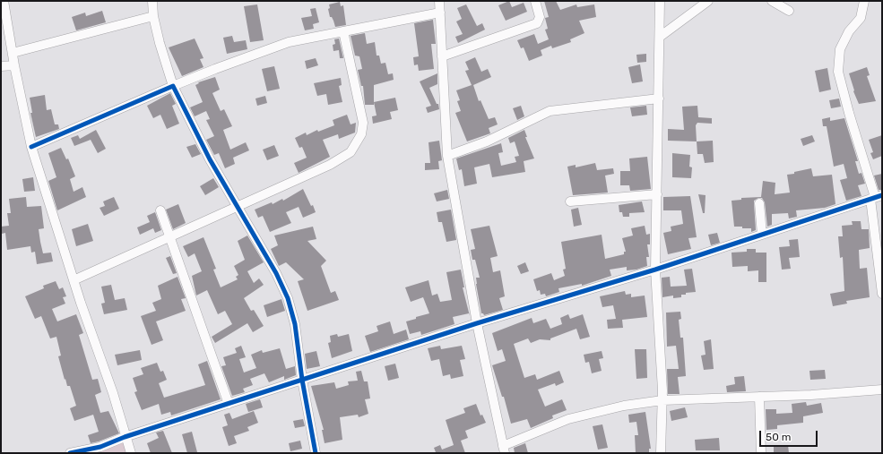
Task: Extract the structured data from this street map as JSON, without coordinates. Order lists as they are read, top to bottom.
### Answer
{
  "scale_bar": "50 m"
}
